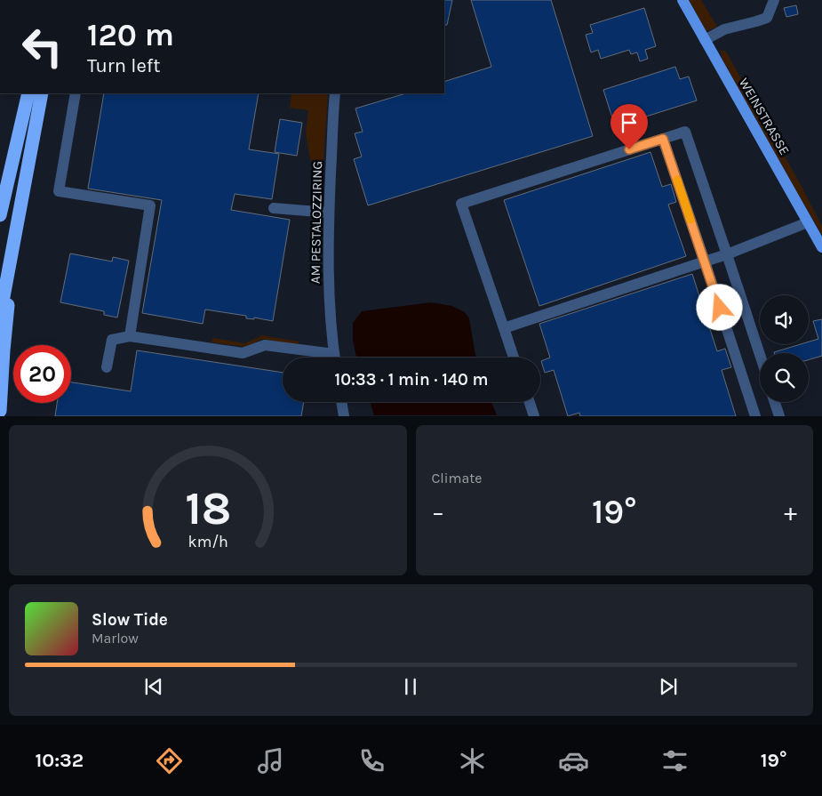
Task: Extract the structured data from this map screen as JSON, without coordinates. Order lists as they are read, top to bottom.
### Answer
{
  "streets": {
    "main road": ["WEINSTRASSE"],
    "street": ["AM PESTALOZZIRING"]
  },
  "page": {
    "turn": ["120 m", "Turn left"],
    "limit": "20",
    "trip": "10:33 · 1 min · 140 m",
    "tile": "Climate",
    "heat": ["−", "19°", "+"],
    "song": ["Slow Tide", "Marlow"],
    "tabs": ["10:32", "19°"],
    "gauge": ["18", "km/h"]
  }
}
